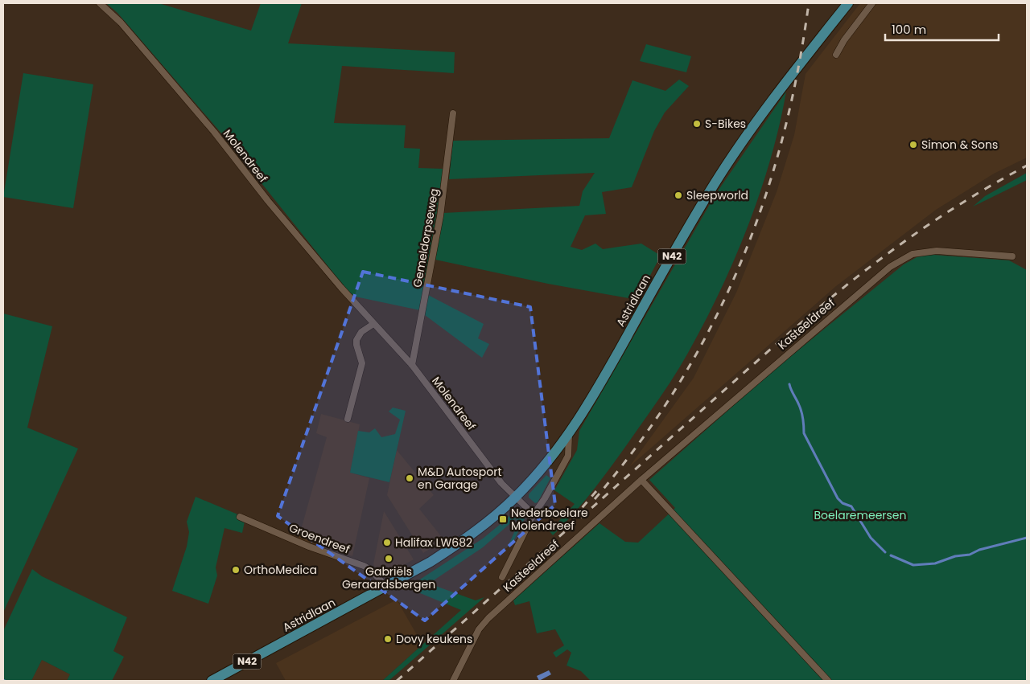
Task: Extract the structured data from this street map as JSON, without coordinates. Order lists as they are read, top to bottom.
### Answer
{
  "streets": {
    "main road": ["N42", "Astridlaan"],
    "street": [
      "Molendreef",
      "Gemeldorpseweg",
      "Kasteeldreef",
      "Groendreef"
    ]
  },
  "crossings": [
    ["Molendreef", "Gemeldorpseweg"],
    ["Molendreef", "Astridlaan"],
    ["Astridlaan", "Groendreef"]
  ],
  "parks": ["Boelaremeersen"],
  "places": {
    "other": [
      "S-Bikes",
      "Simon & Sons",
      "Sleepworld",
      "M&D Autosport en Garage",
      "Halifax LW682",
      "Gabriëls Geraardsbergen",
      "OrthoMedica",
      "Dovy keukens"
    ],
    "transit": ["Nederboelare Molendreef"]
  },
  "scale_bar": "100 m"
}
